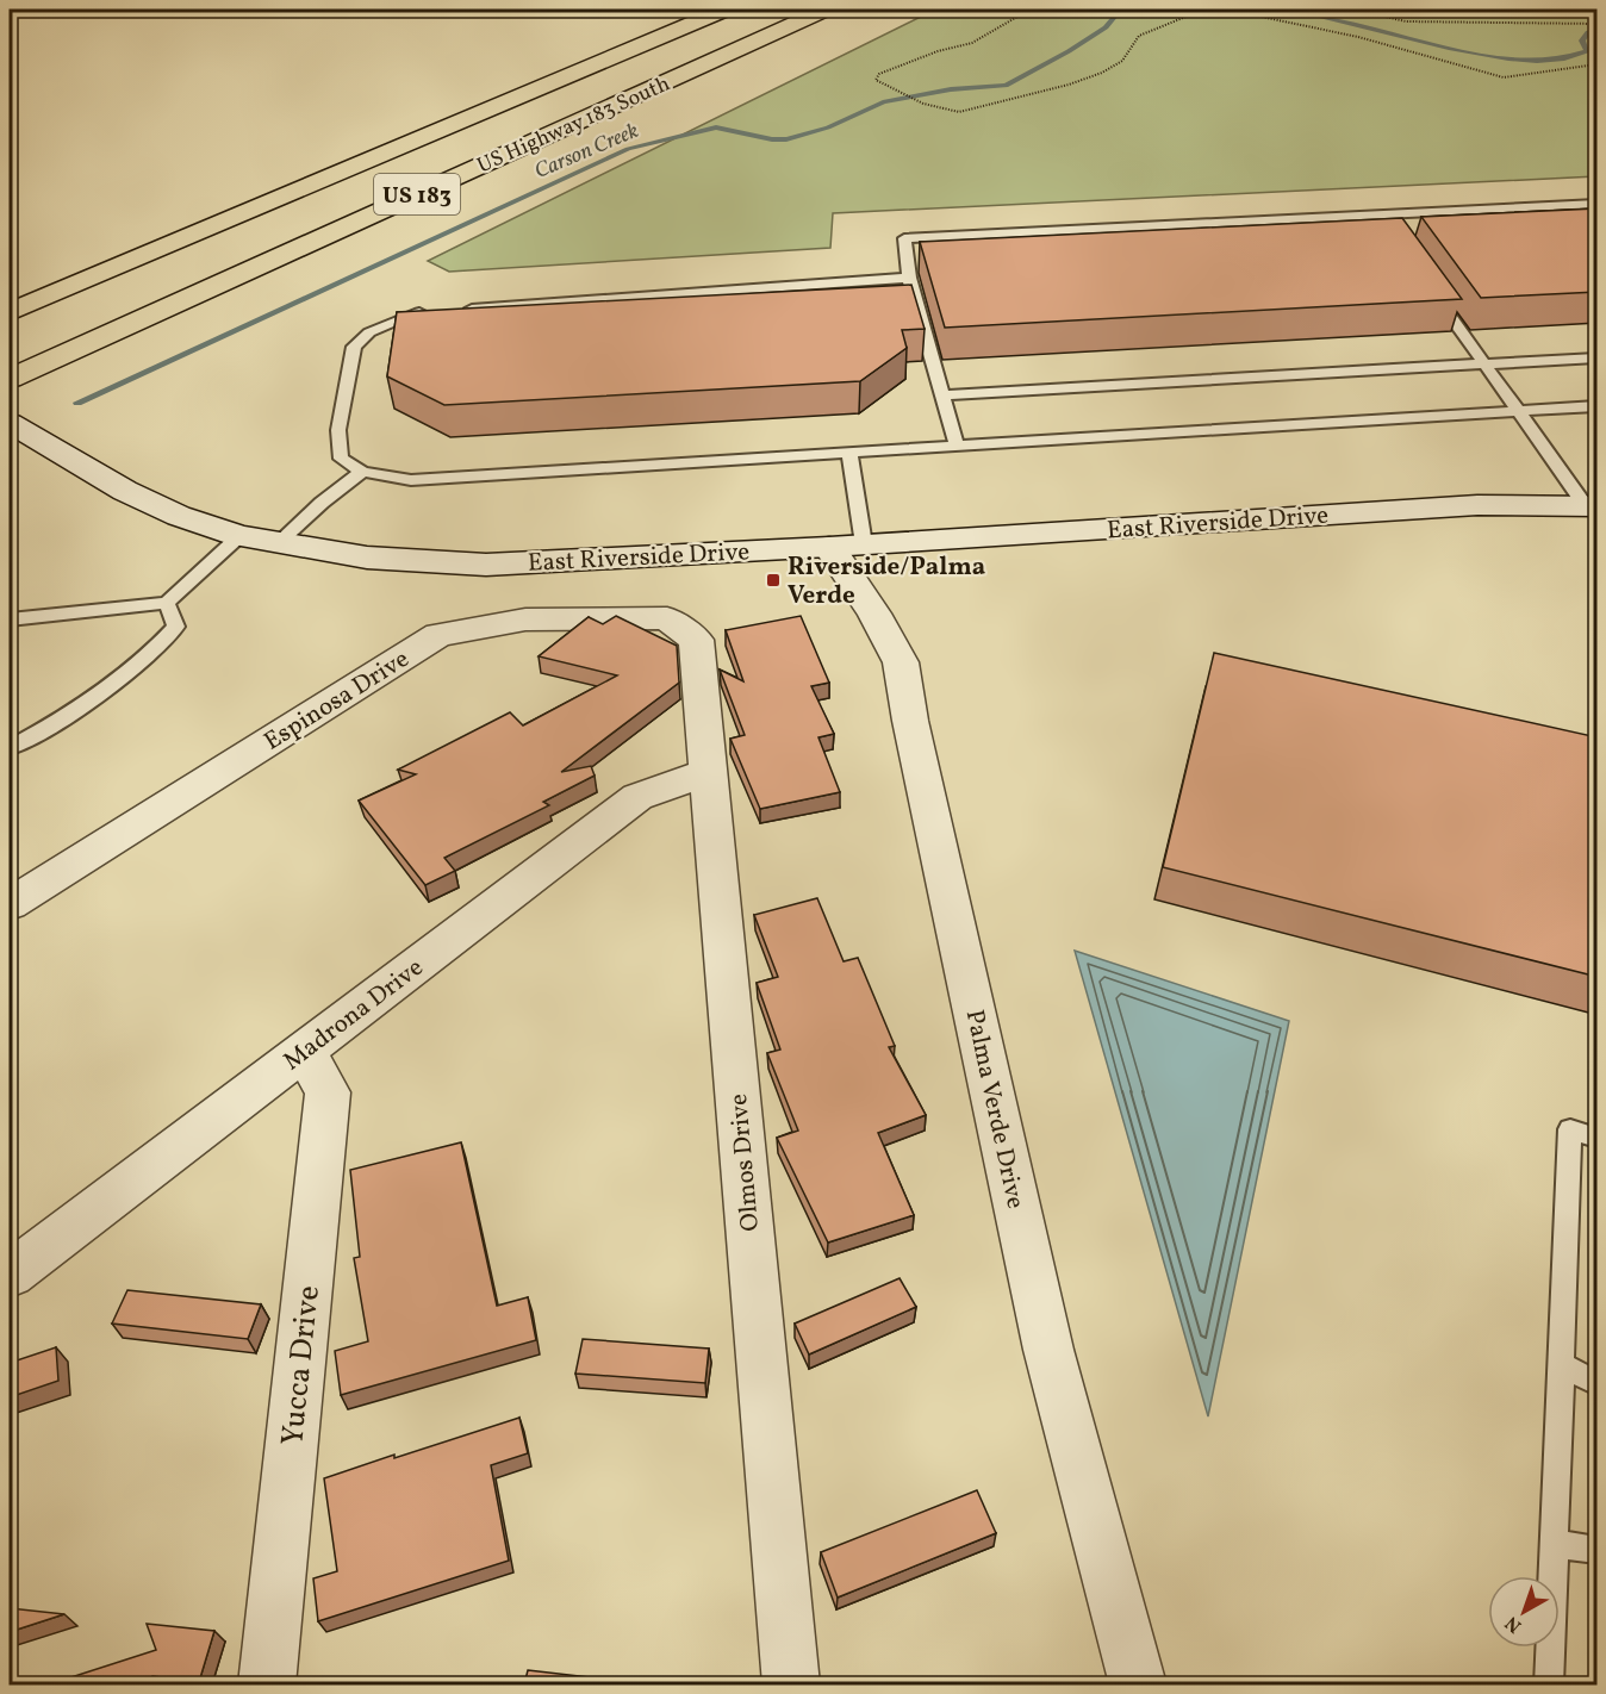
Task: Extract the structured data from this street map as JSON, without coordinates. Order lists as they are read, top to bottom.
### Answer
{
  "streets": {
    "highway": ["US Highway 183 South", "US 183"],
    "street": [
      "East Riverside Drive",
      "Espinosa Drive",
      "Madrona Drive",
      "Palma Verde Drive",
      "Olmos Drive",
      "Yucca Drive"
    ]
  },
  "crossings": [
    ["East Riverside Drive", "Palma Verde Drive"],
    ["Espinosa Drive", "Olmos Drive"],
    ["Madrona Drive", "Olmos Drive"],
    ["Madrona Drive", "Yucca Drive"]
  ],
  "water": ["Carson Creek"],
  "places": {
    "transit": ["Riverside/Palma Verde"]
  },
  "north": "bottom left"
}
